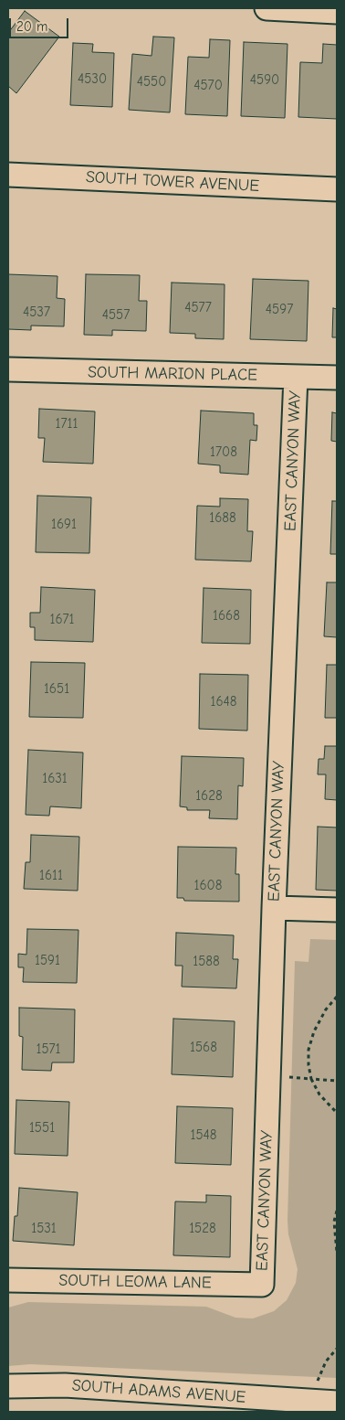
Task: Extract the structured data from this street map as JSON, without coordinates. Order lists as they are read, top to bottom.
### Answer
{
  "streets": {
    "street": [
      "SOUTH TOWER AVENUE",
      "SOUTH MARION PLACE",
      "EAST CANYON WAY",
      "SOUTH LEOMA LANE",
      "SOUTH ADAMS AVENUE"
    ]
  },
  "crossings": [
    ["SOUTH MARION PLACE", "EAST CANYON WAY"],
    ["EAST CANYON WAY", "SOUTH LEOMA LANE"]
  ],
  "house_numbers": [
    "4530",
    "4590",
    "4550",
    "4570",
    "4577",
    "4597",
    "4537",
    "4557",
    "1711",
    "1708",
    "1688",
    "1691",
    "1668",
    "1671",
    "1651",
    "1648",
    "1631",
    "1628",
    "1611",
    "1608",
    "1591",
    "1588",
    "1568",
    "1571",
    "1551",
    "1548",
    "1531",
    "1528"
  ],
  "scale_bar": "20 m"
}
